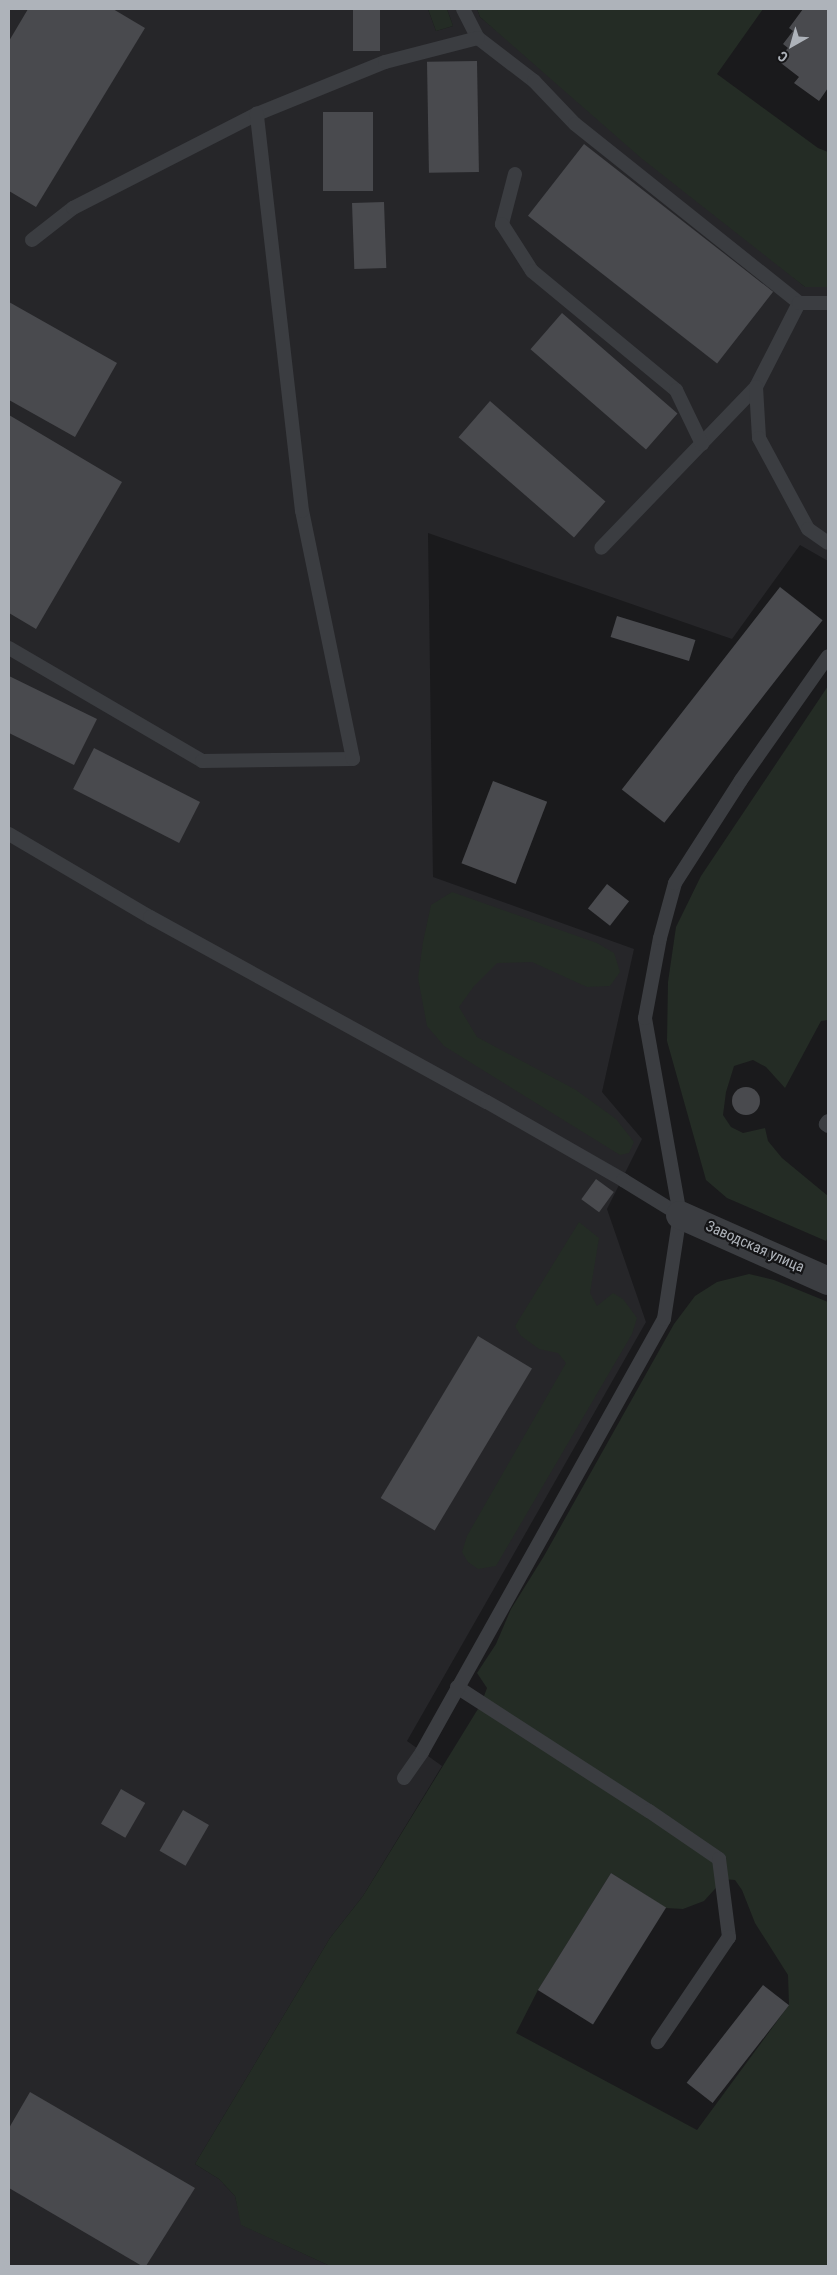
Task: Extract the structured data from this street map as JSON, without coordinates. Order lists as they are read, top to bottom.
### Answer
{
  "streets": {
    "street": ["Заводская улица"]
  },
  "north": "bottom left"
}
